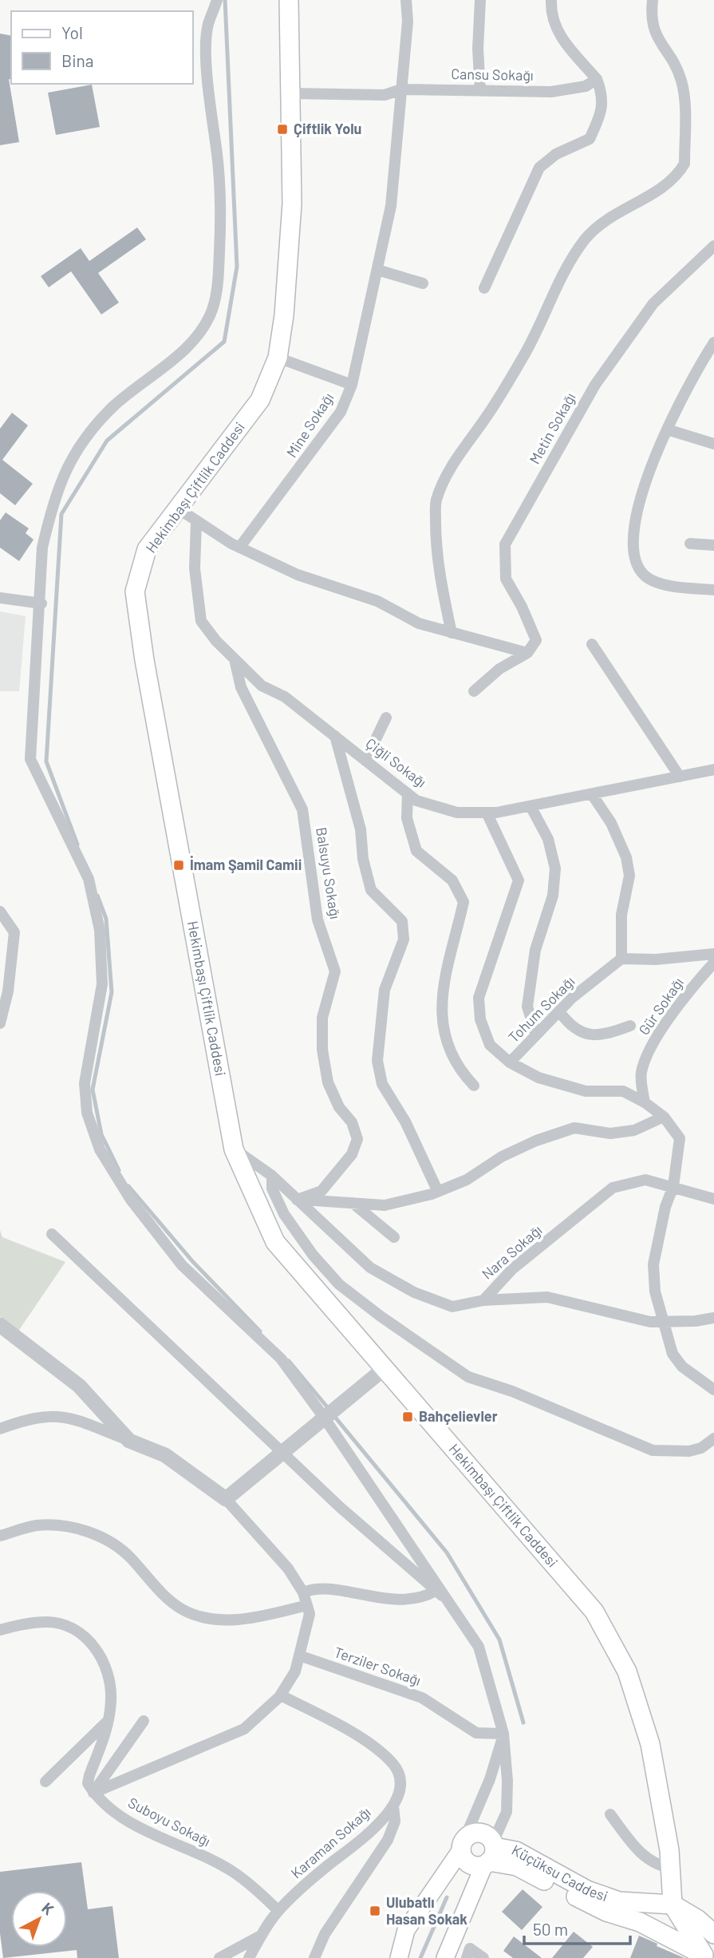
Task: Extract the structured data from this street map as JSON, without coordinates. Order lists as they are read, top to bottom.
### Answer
{
  "streets": {
    "main road": ["Hekimbaşı Çiftlik Caddesi", "Küçüksu Caddesi"],
    "street": [
      "Cansu Sokağı",
      "Mine Sokağı",
      "Metin Sokağı",
      "Çiğli Sokağı",
      "Balsuyu Sokağı",
      "Gür Sokağı",
      "Tohum Sokağı",
      "Nara Sokağı",
      "Terziler Sokağı",
      "Suboyu Sokağı",
      "Karaman Sokağı"
    ]
  },
  "crossings": [
    ["Cansu Sokağı", "Mine Sokağı"],
    ["Cansu Sokağı", "Hekimbaşı Çiftlik Caddesi"],
    ["Hekimbaşı Çiftlik Caddesi", "Nara Sokağı"],
    ["Hekimbaşı Çiftlik Caddesi", "Küçüksu Caddesi"],
    ["Çiğli Sokağı", "Balsuyu Sokağı"],
    ["Balsuyu Sokağı", "Nara Sokağı"],
    ["Suboyu Sokağı", "Karaman Sokağı"]
  ],
  "places": {
    "transit": [
      "Çiftlik Yolu",
      "İmam Şamil Camii",
      "Bahçelievler",
      "Ulubatlı Hasan Sokak"
    ]
  },
  "legend": ["Yol", "Bina"],
  "scale_bar": "50 m",
  "north": "top right"
}
